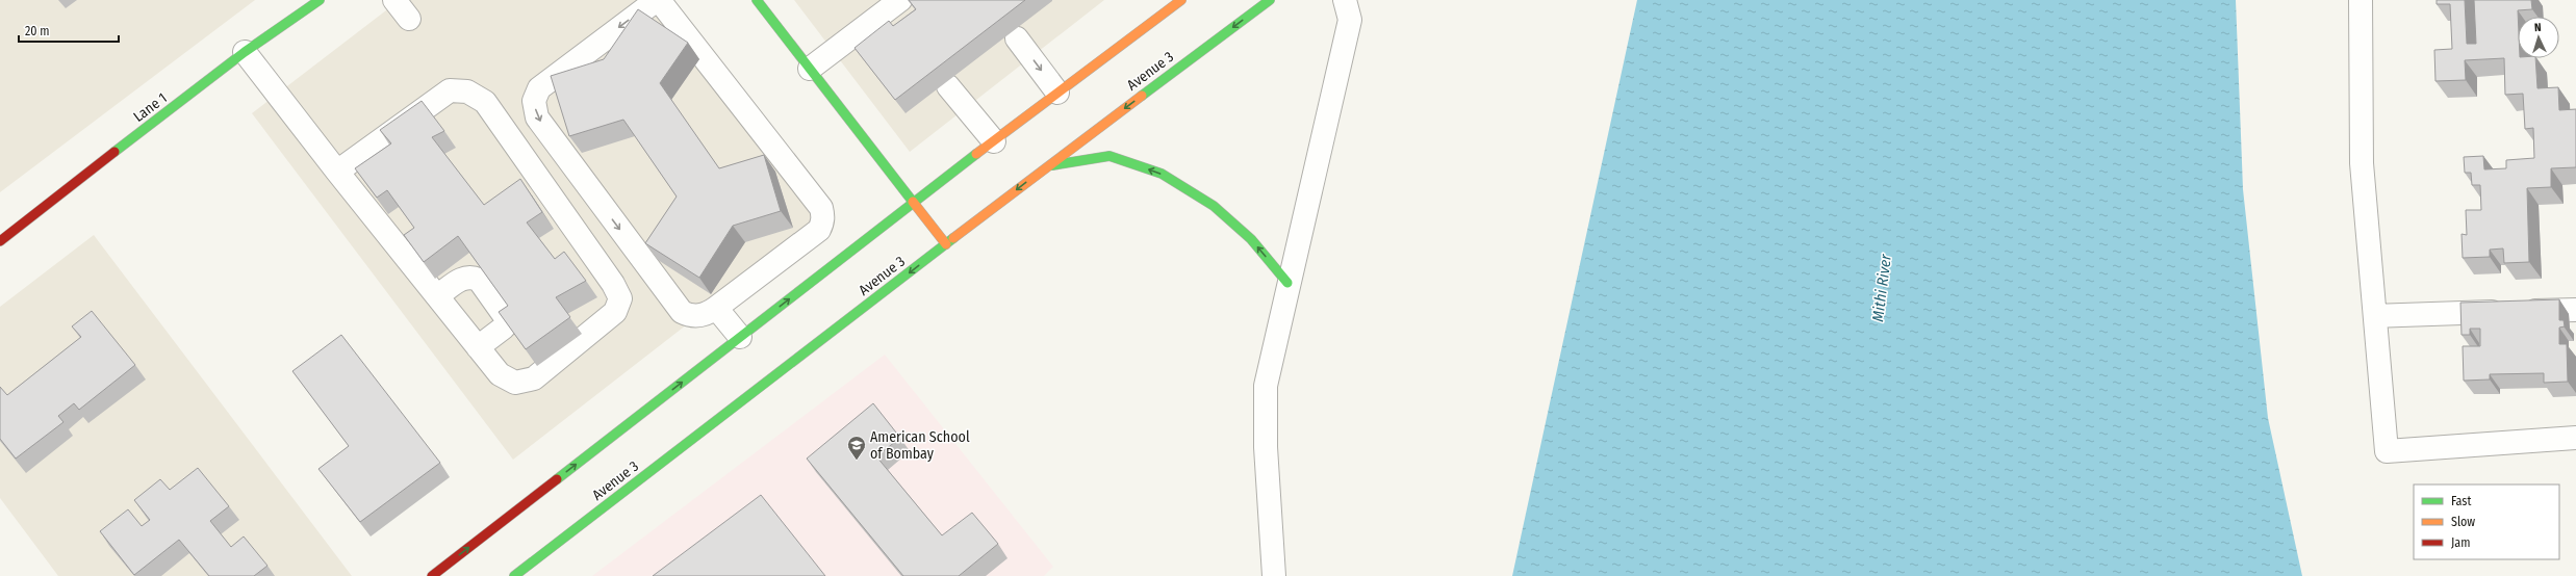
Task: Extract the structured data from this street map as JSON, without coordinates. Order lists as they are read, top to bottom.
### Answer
{
  "streets": {
    "street": ["Avenue 3", "Lane 1"]
  },
  "water": ["Mithi River"],
  "places": {
    "school or university": ["American School of Bombay"]
  },
  "legend": ["Fast", "Slow", "Jam"],
  "scale_bar": "20 m",
  "north": "top"
}
